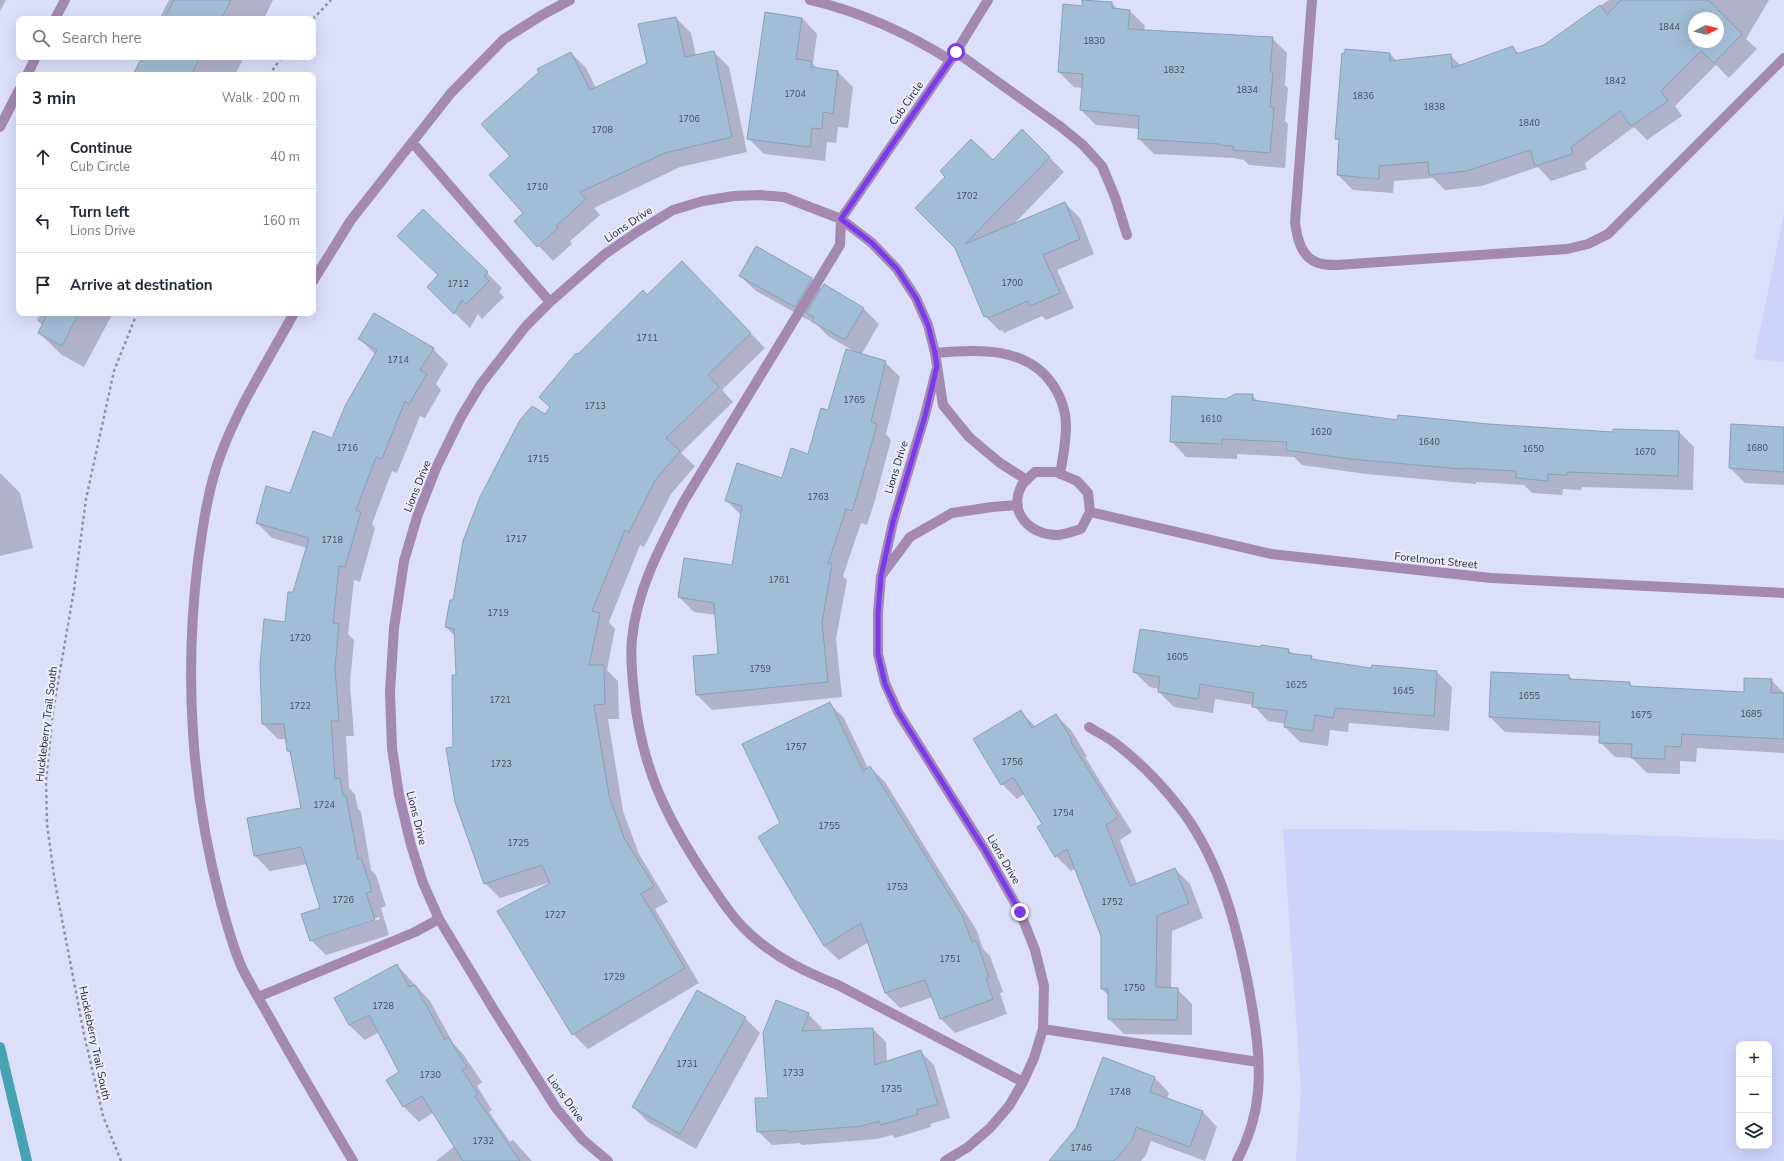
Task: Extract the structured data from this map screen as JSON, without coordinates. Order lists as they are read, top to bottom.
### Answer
{
  "streets": {
    "street": ["Cub Circle", "Lions Drive", "Forelmont Street"],
    "path": ["Huckleberry Trail South"]
  },
  "crossings": [
    ["Cub Circle", "Lions Drive"],
    ["Lions Drive", "Forelmont Street"]
  ],
  "house_numbers": [
    "1844",
    "1830",
    "1832",
    "1842",
    "1834",
    "1704",
    "1836",
    "1838",
    "1706",
    "1840",
    "1708",
    "1710",
    "1702",
    "1700",
    "1712",
    "1711",
    "1714",
    "1765",
    "1713",
    "1610",
    "1620",
    "1640",
    "1716",
    "1680",
    "1650",
    "1670",
    "1715",
    "1763",
    "1717",
    "1718",
    "1761",
    "1719",
    "1720",
    "1605",
    "1759",
    "1625",
    "1645",
    "1655",
    "1721",
    "1722",
    "1685",
    "1675",
    "1757",
    "1756",
    "1723",
    "1724",
    "1754",
    "1755",
    "1725",
    "1753",
    "1726",
    "1752",
    "1727",
    "1751",
    "1729",
    "1750",
    "1728",
    "1731",
    "1733",
    "1730",
    "1735",
    "1748",
    "1732",
    "1746"
  ],
  "north": "right",
  "page": {
    "search": "Search here",
    "heading": ["3 min", "Walk · 200 m"],
    "list": [
      ["Continue", "Cub Circle", "40 m"],
      ["Turn left", "Lions Drive", "160 m"],
      "Arrive at destination"
    ],
    "map_buttons": ["+", "−"]
  }
}
